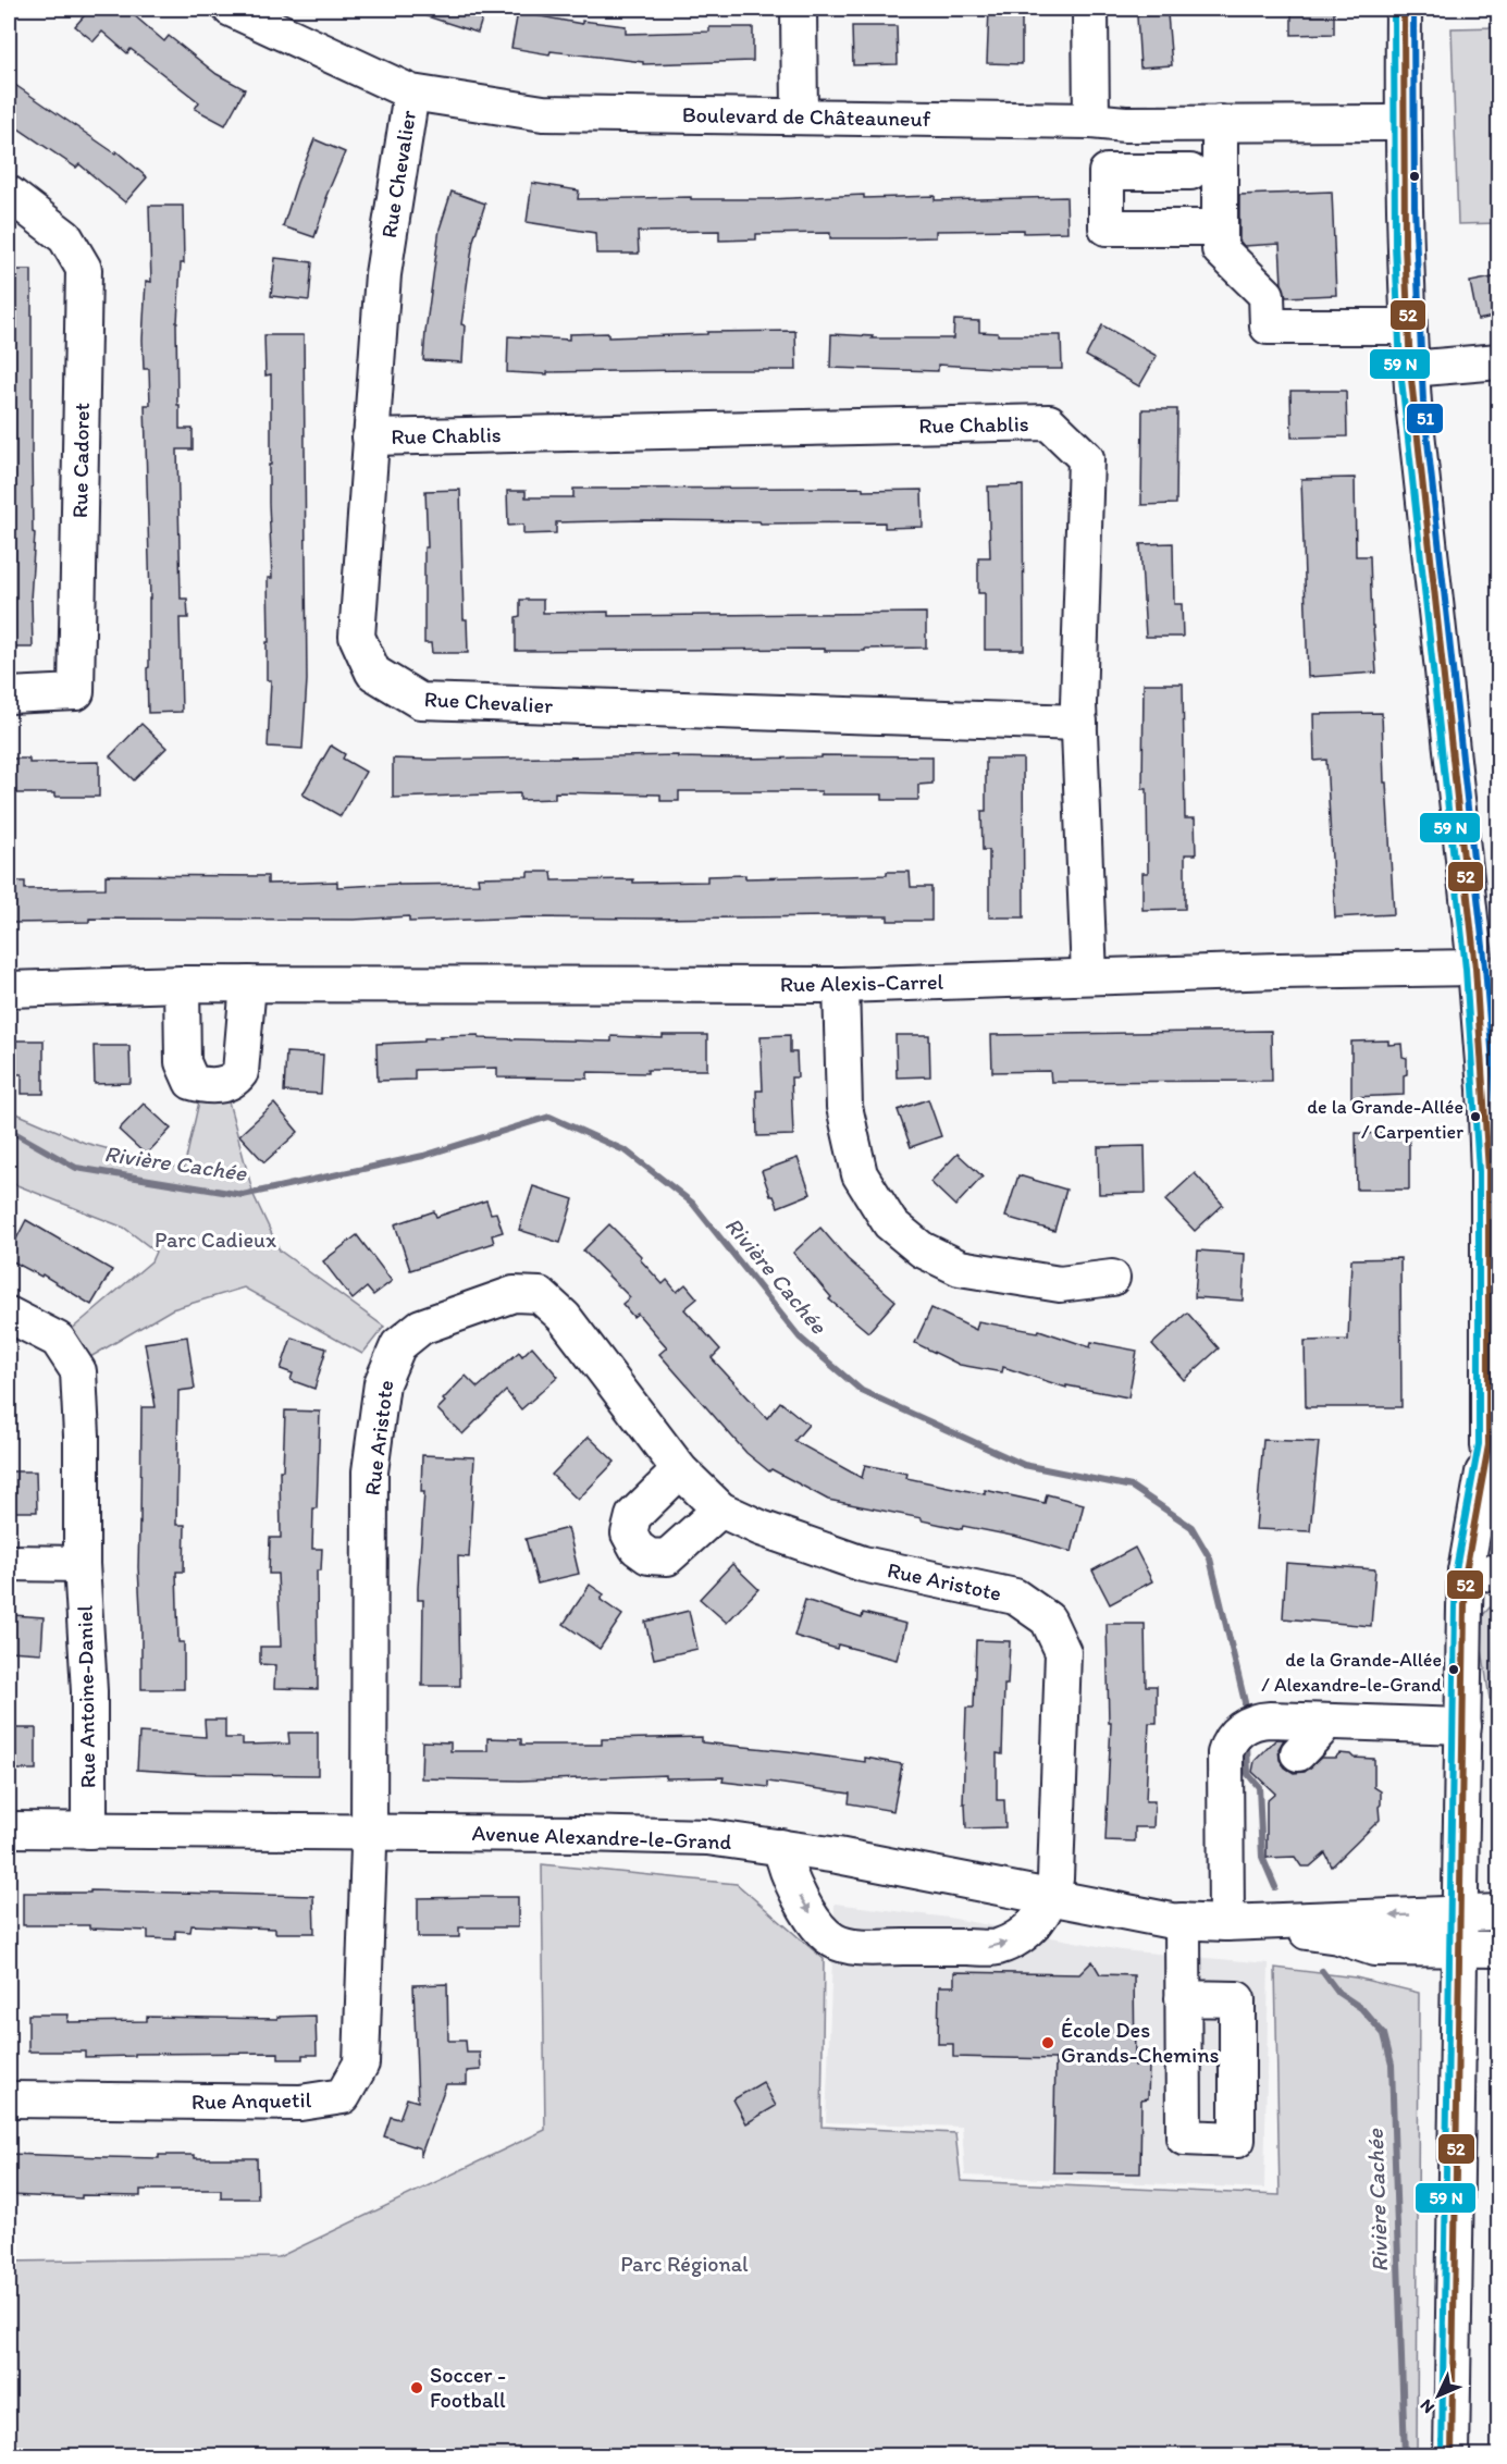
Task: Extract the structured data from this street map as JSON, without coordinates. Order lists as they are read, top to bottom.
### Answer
{
  "streets": {
    "street": [
      "Boulevard de Châteauneuf",
      "Rue Chevalier",
      "Rue Chablis",
      "Rue Cadoret",
      "Rue Alexis-Carrel",
      "Rue Aristote",
      "Rue Antoine-Daniel",
      "Avenue Alexandre-le-Grand",
      "Rue Anquetil"
    ]
  },
  "crossings": [
    ["Boulevard de Châteauneuf", "Rue Chevalier"],
    ["Rue Chevalier", "Rue Chablis"],
    ["Rue Chablis", "Rue Alexis-Carrel"],
    ["Rue Aristote", "Avenue Alexandre-le-Grand"],
    ["Rue Aristote", "Rue Anquetil"],
    ["Rue Antoine-Daniel", "Avenue Alexandre-le-Grand"],
    ["Avenue Alexandre-le-Grand", "Rue Anquetil"]
  ],
  "water": ["Rivière Cachée"],
  "parks": ["Parc Cadieux", "Parc Régional"],
  "places": [
    "de la Grande-Allée / Carpentier",
    "de la Grande-Allée / Alexandre-le-Grand",
    "École Des Grands-Chemins",
    "Soccer - Football"
  ],
  "lines": ["transit line 52", "transit line 51"],
  "north": "bottom left"
}
